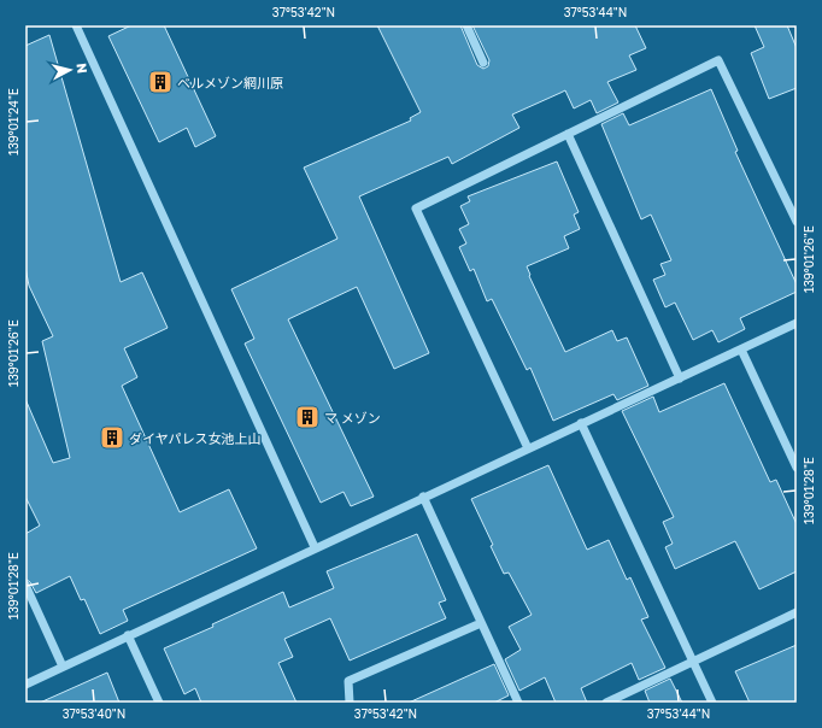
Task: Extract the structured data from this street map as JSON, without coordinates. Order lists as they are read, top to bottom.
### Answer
{
  "places": {
    "building": ["ベルメゾン網川原", "マ メゾン", "ダイヤパレス女池上山"]
  },
  "north": "right",
  "coordinates": [
    "37°53'42\"N",
    "37°53'44\"N",
    "139°01'24\"E",
    "139°01'26\"E",
    "139°01'28\"E",
    "37°53'40\"N"
  ]
}
